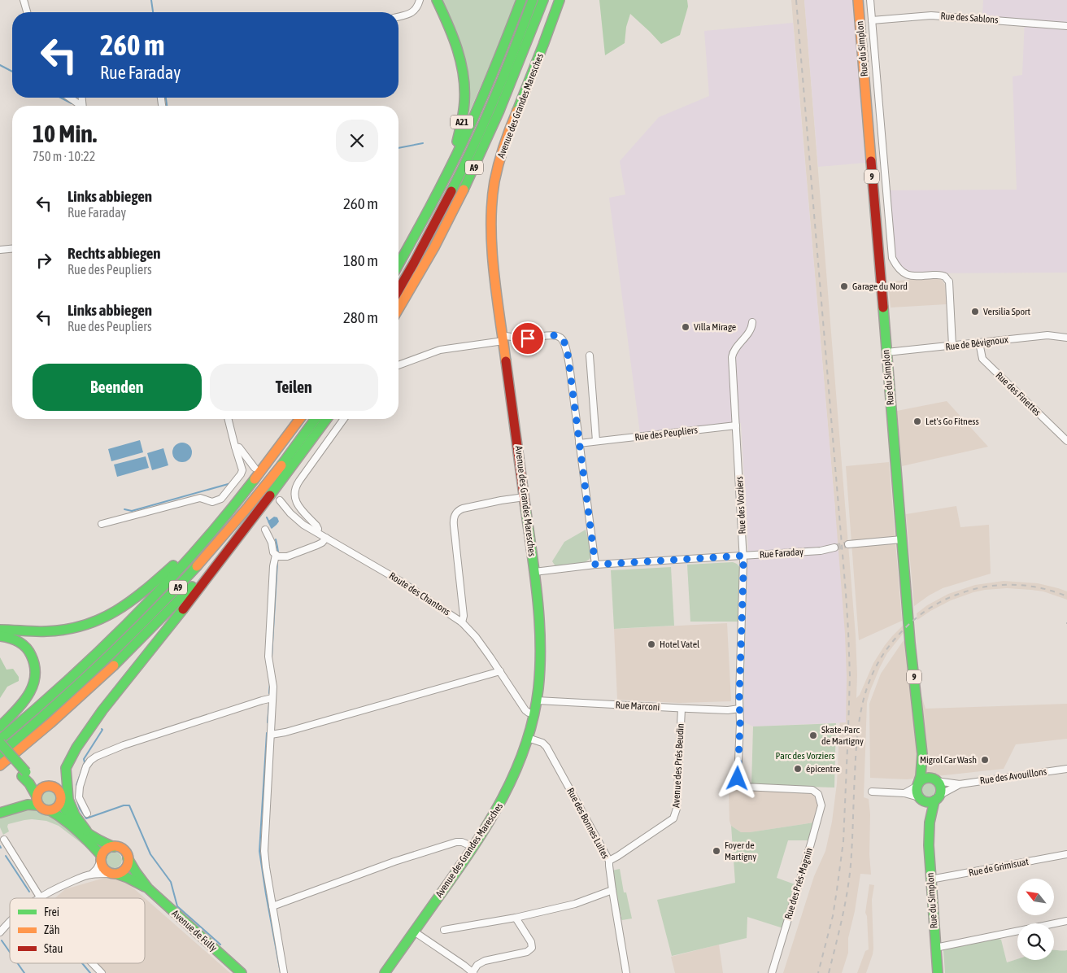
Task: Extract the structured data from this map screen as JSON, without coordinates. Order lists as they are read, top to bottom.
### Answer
{
  "streets": {
    "main road": [
      "Rue du Simplon",
      "Avenue des Grandes Maresches",
      "A21",
      "A9",
      "9",
      "Avenue de Fully"
    ],
    "street": [
      "Rue des Sablons",
      "Rue de Bévignoux",
      "Rue des Finettes",
      "Rue des Peupliers",
      "Rue des Vorziers",
      "Rue Faraday",
      "Route des Chantons",
      "Rue Marconi",
      "Avenue des Prés Beudin",
      "Rue des Avouillons",
      "Rue des Bonnes Luites",
      "Rue de Grimisuat",
      "Rue des Prés-Magnin"
    ]
  },
  "crossings": [
    ["Rue du Simplon", "9"],
    ["Rue du Simplon", "Rue de Bévignoux"],
    ["Rue du Simplon", "Rue des Avouillons"],
    ["Rue du Simplon", "Rue de Grimisuat"],
    ["Avenue des Grandes Maresches", "Rue Faraday"],
    ["Avenue des Grandes Maresches", "Route des Chantons"],
    ["Avenue des Grandes Maresches", "Rue Marconi"],
    ["Avenue des Grandes Maresches", "Rue des Bonnes Luites"],
    ["9", "Rue des Avouillons"],
    ["Rue de Bévignoux", "Rue des Finettes"],
    ["Rue des Peupliers", "Rue des Vorziers"],
    ["Rue des Vorziers", "Rue Faraday"],
    ["Rue des Vorziers", "Rue Marconi"],
    ["Rue des Vorziers", "Rue des Prés-Magnin"],
    ["Rue Marconi", "Avenue des Prés Beudin"],
    ["Avenue des Prés Beudin", "Rue des Bonnes Luites"]
  ],
  "parks": ["Parc des Vorziers"],
  "places": [
    "Garage du Nord",
    "Versilia Sport",
    "Villa Mirage",
    "Let's Go Fitness",
    "Hotel Vatel",
    "Skate-Parc de Martigny",
    "Migrol Car Wash",
    "épicentre",
    "Foyer de Martigny"
  ],
  "legend": ["Frei", "Zäh", "Stau"],
  "north": "top left",
  "page": {
    "turn": ["260 m", "Rue Faraday"],
    "heading": ["10 Min.", "750 m · 10:22"],
    "list": [
      {
        "name": "Links abbiegen",
        "note": "Rue Faraday",
        "value": "260 m"
      },
      {
        "name": "Rechts abbiegen",
        "note": "Rue des Peupliers",
        "value": "180 m"
      },
      {
        "name": "Links abbiegen",
        "note": "Rue des Peupliers",
        "value": "280 m"
      }
    ],
    "buttons": ["Beenden", "Teilen"]
  }
}
